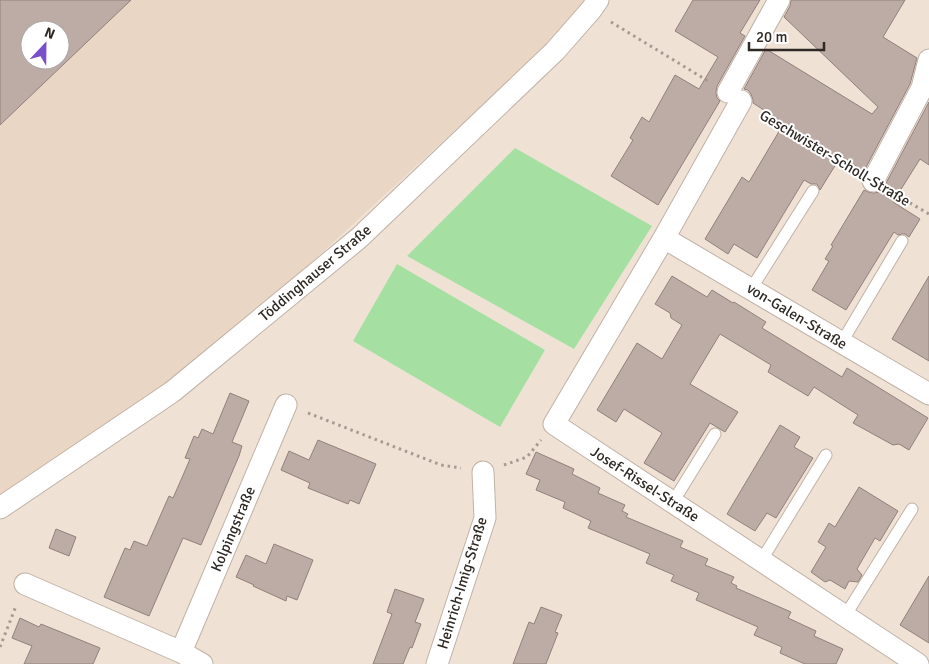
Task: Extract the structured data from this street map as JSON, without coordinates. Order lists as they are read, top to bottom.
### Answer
{
  "streets": {
    "street": [
      "Töddinghauser Straße",
      "von-Galen-Straße",
      "Josef-Rissel-Straße",
      "Kolpingstraße",
      "Heinrich-Imig-Straße"
    ],
    "path": ["Geschwister-Scholl-Straße"]
  },
  "scale_bar": "20 m",
  "north": "top"
}
